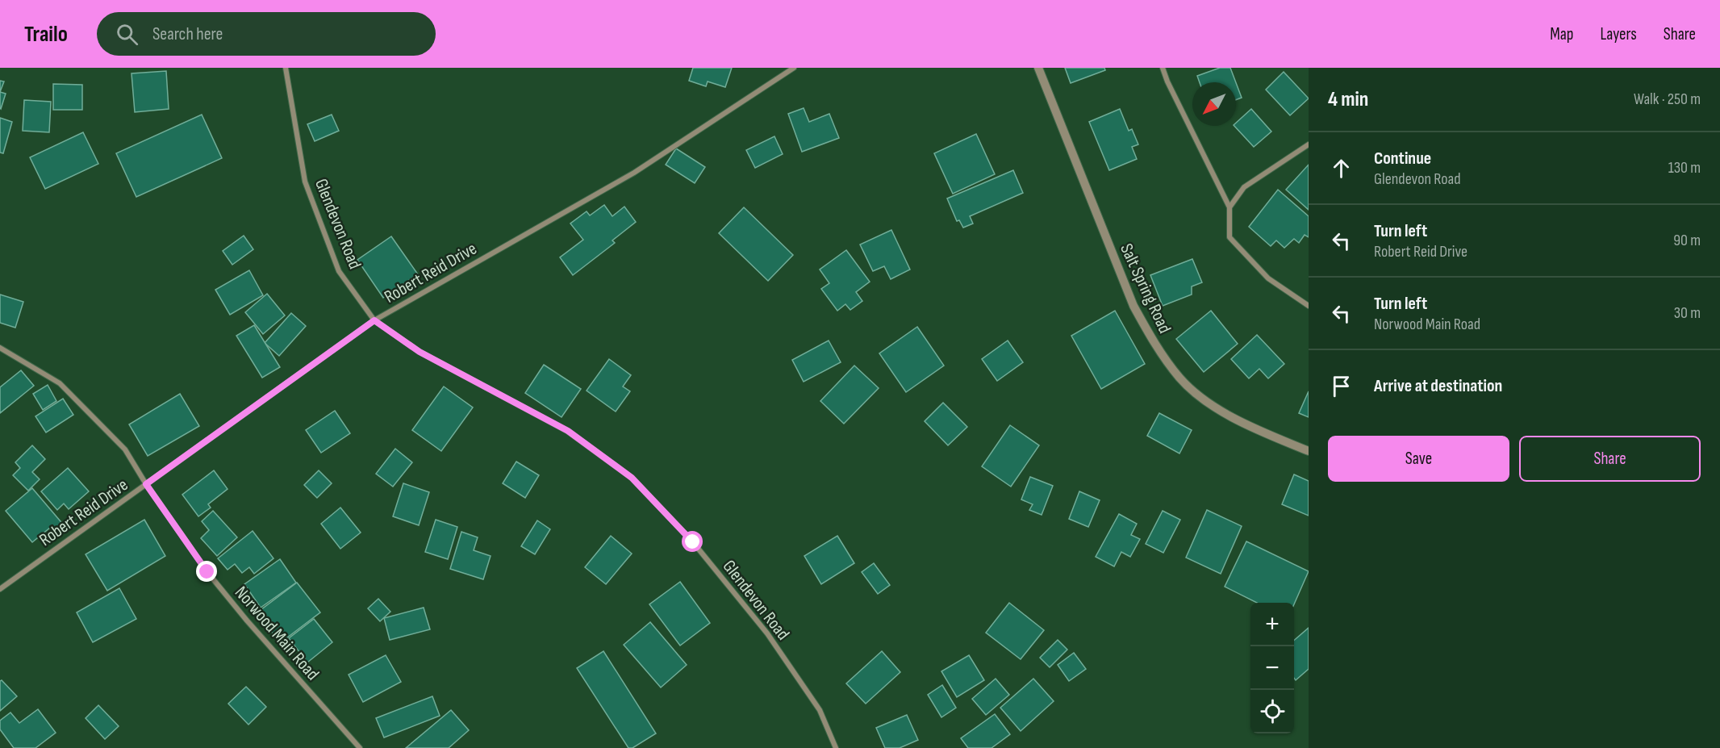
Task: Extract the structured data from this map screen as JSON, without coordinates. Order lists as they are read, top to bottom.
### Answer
{
  "streets": {
    "street": [
      "Glendevon Road",
      "Robert Reid Drive",
      "Salt Spring Road",
      "Norwood Main Road"
    ]
  },
  "crossings": [
    ["Glendevon Road", "Robert Reid Drive"],
    ["Robert Reid Drive", "Norwood Main Road"]
  ],
  "north": "bottom left",
  "page": {
    "header": "Trailo",
    "search": "Search here",
    "nav": ["Map", "Layers", "Share"],
    "heading": ["4 min", "Walk · 250 m"],
    "list": [
      ["Continue", "Glendevon Road", "130 m"],
      ["Turn left", "Robert Reid Drive", "90 m"],
      ["Turn left", "Norwood Main Road", "30 m"],
      "Arrive at destination"
    ],
    "buttons": ["Save", "Share"],
    "map_buttons": ["+", "−"]
  }
}
